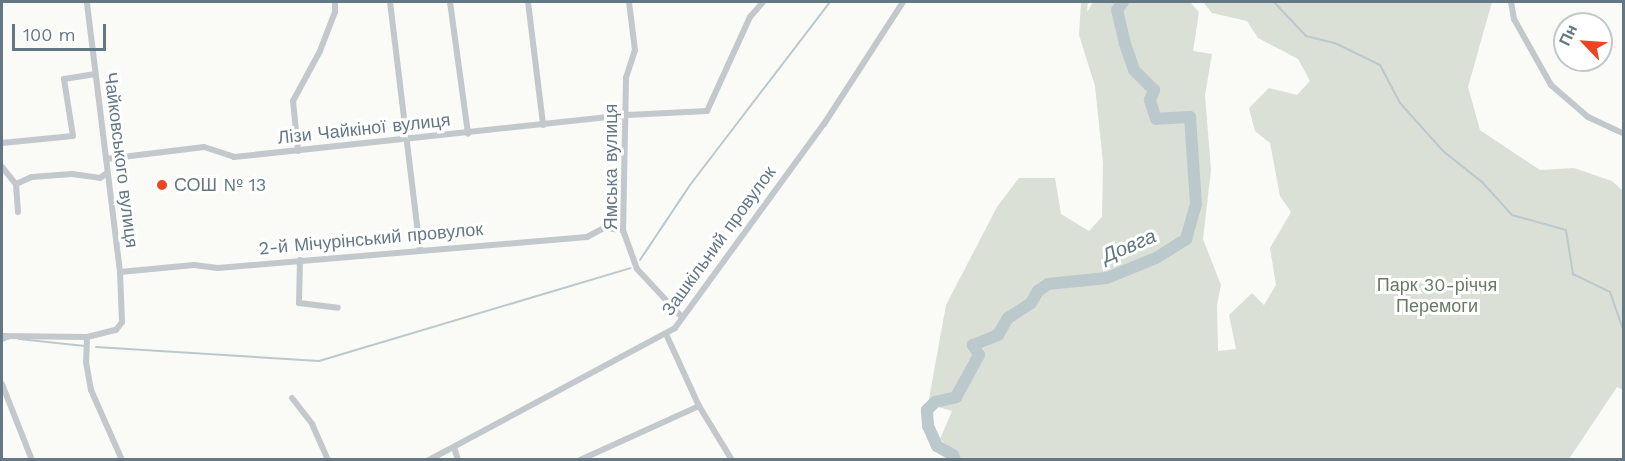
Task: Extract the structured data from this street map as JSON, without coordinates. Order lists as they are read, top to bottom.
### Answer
{
  "streets": {
    "street": [
      "Лізи Чайкіної вулиця",
      "Чайковського вулиця",
      "Ямська вулиця",
      "2-й Мічурінський провулок",
      "Зашкільний провулок"
    ]
  },
  "crossings": [
    ["Лізи Чайкіної вулиця", "Чайковського вулиця"],
    ["Лізи Чайкіної вулиця", "Ямська вулиця"],
    ["Чайковського вулиця", "2-й Мічурінський провулок"],
    ["Ямська вулиця", "2-й Мічурінський провулок"],
    ["Ямська вулиця", "Зашкільний провулок"]
  ],
  "water": ["Довга"],
  "parks": ["Парк 30-річчя Перемоги"],
  "places": ["СОШ № 13"],
  "scale_bar": "100 m",
  "north": "top left"
}
